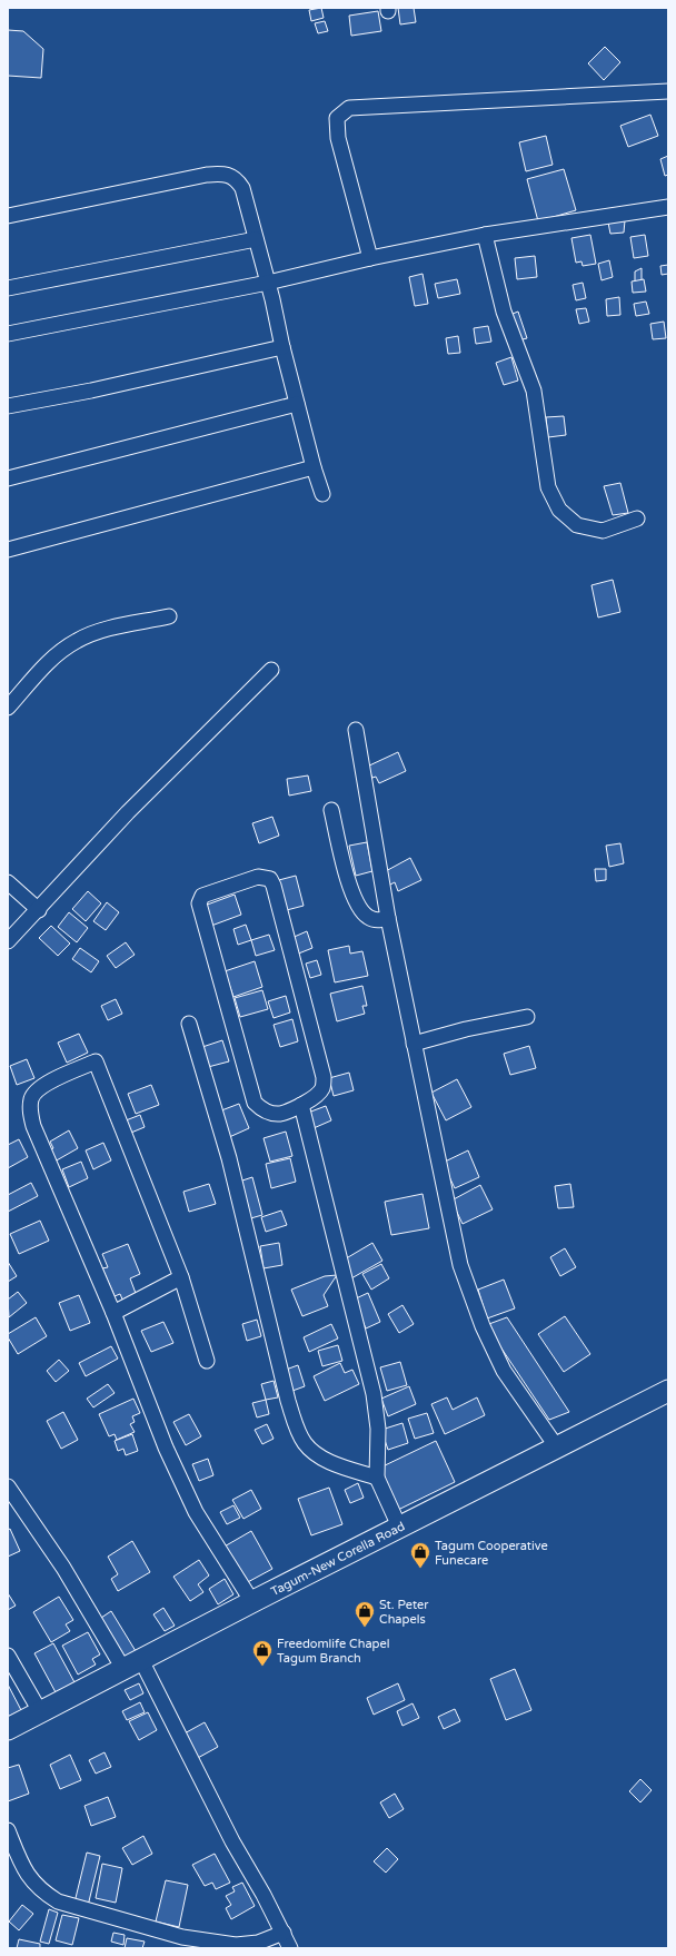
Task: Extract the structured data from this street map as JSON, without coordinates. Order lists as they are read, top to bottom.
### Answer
{
  "streets": {
    "main road": ["Tagum-New Corella Road"]
  },
  "places": {
    "shop": ["Tagum Cooperative Funecare", "St. Peter Chapels", "Freedomlife Chapel Tagum Branch"]
  }
}
